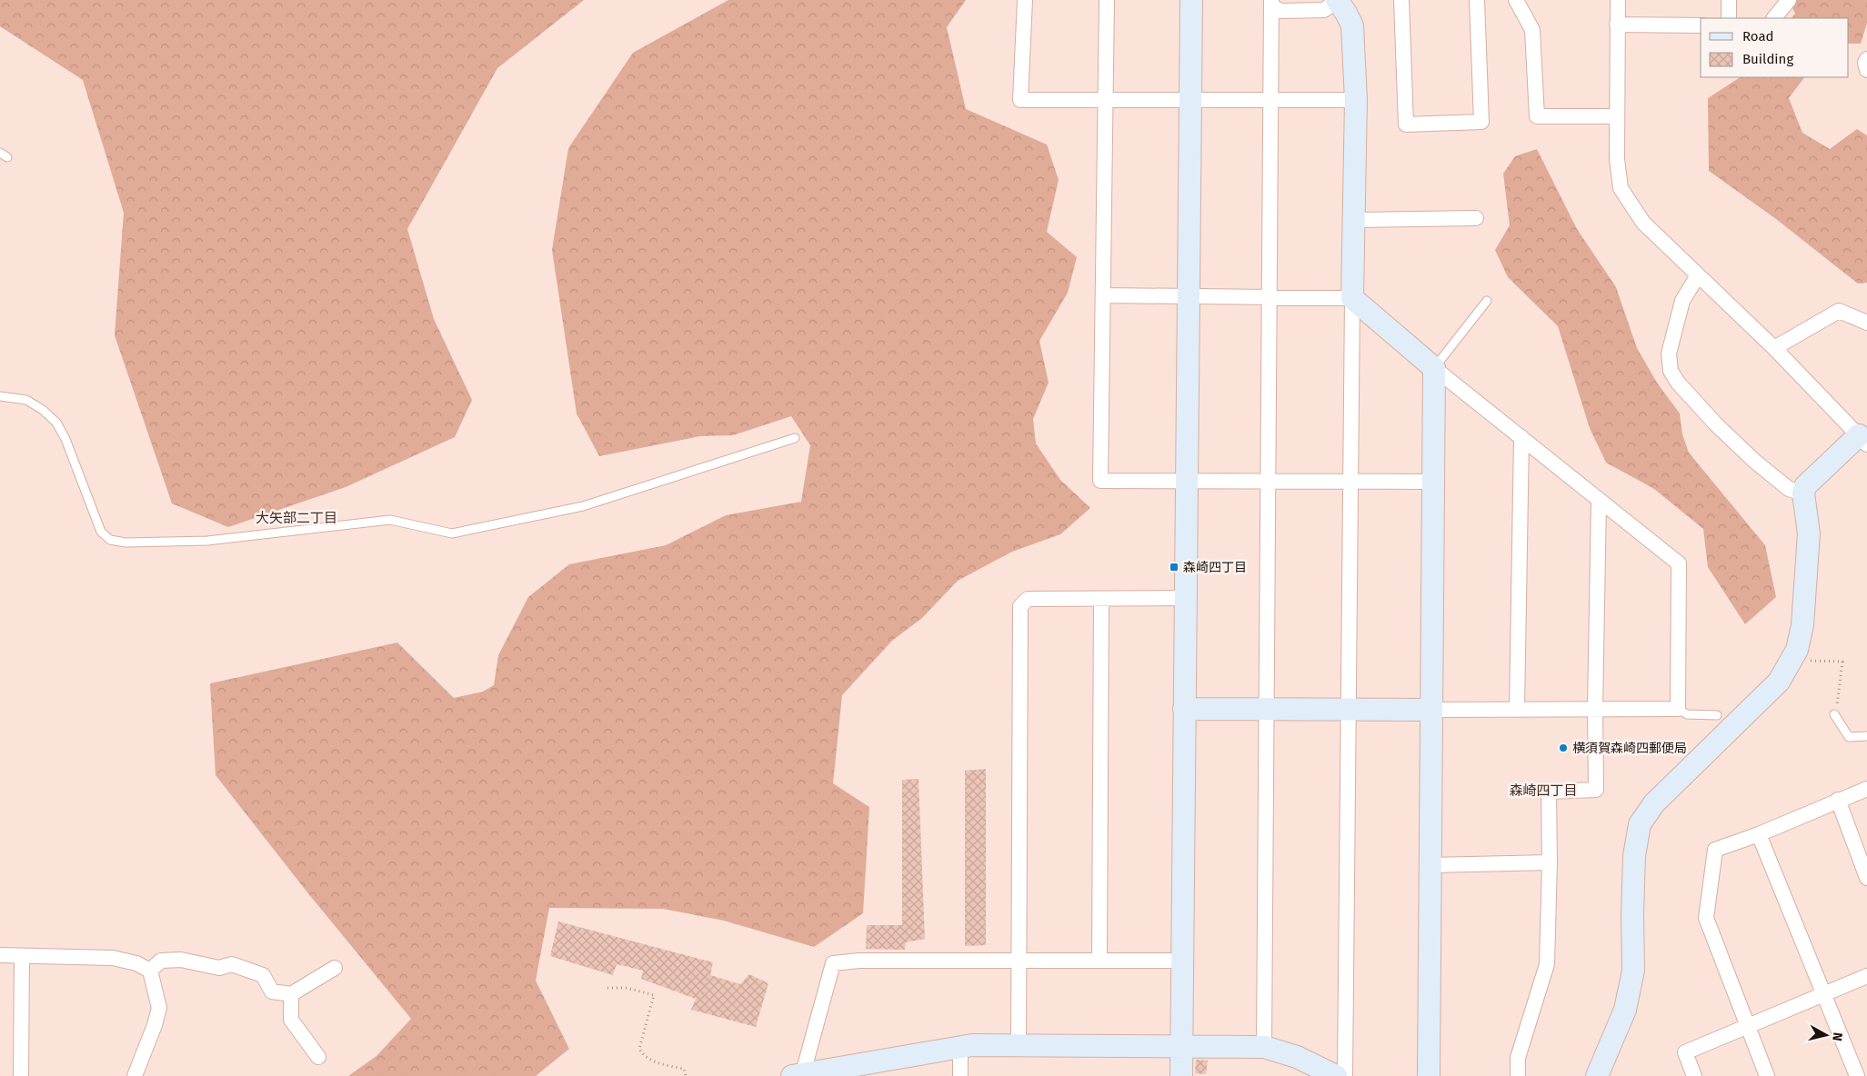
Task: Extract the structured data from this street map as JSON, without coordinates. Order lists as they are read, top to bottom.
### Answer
{
  "districts": ["大矢部二丁目", "森崎四丁目"],
  "places": {
    "transit": ["森崎四丁目"],
    "other": ["横須賀森崎四郵便局"]
  },
  "legend": ["Road", "Building"],
  "north": "right"
}
